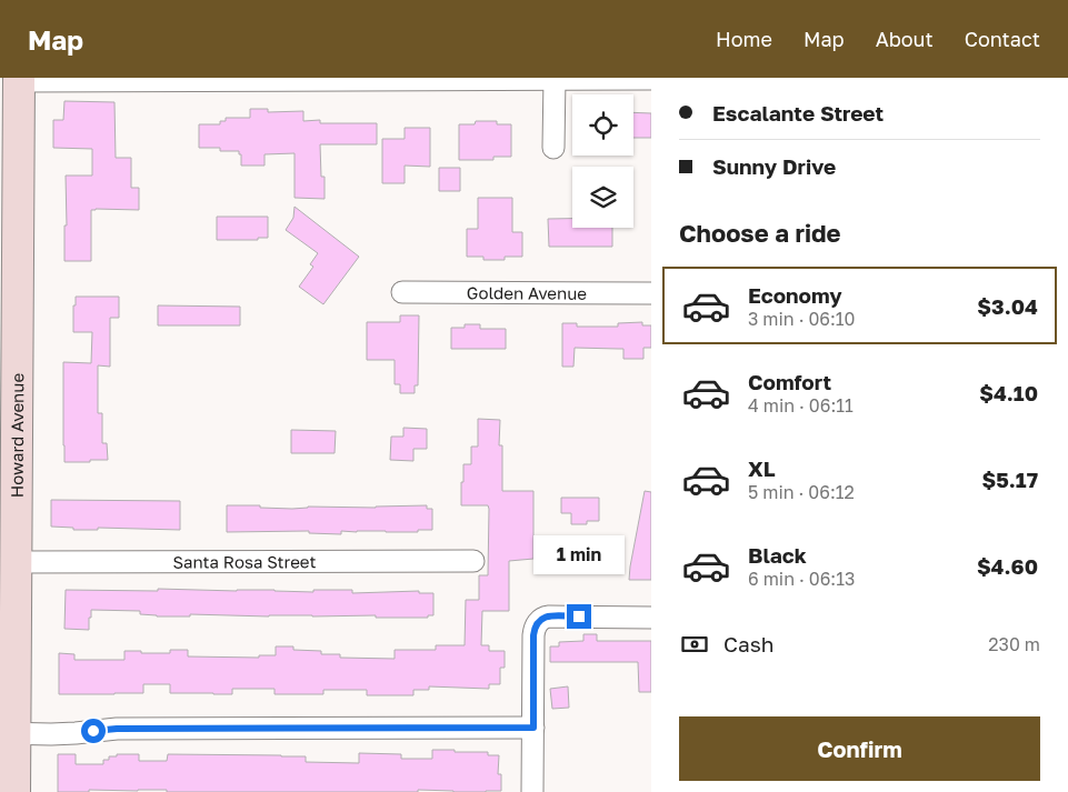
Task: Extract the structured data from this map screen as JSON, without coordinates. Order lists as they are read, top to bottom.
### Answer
{
  "streets": {
    "street": ["Golden Avenue", "Howard Avenue", "Santa Rosa Street"]
  },
  "crossings": [
    ["Howard Avenue", "Santa Rosa Street"]
  ],
  "page": {
    "header": "Map",
    "nav": [
      "Home",
      "Map",
      "About",
      "Contact"
    ],
    "banner": ["Escalante Street", "Sunny Drive"],
    "heading": "Choose a ride",
    "list": [
      {
        "name": "Economy",
        "note": "3 min · 06:10",
        "value": "$3.04"
      },
      {
        "name": "Comfort",
        "note": "4 min · 06:11",
        "value": "$4.10"
      },
      {
        "name": "XL",
        "note": "5 min · 06:12",
        "value": "$5.17"
      },
      {
        "name": "Black",
        "note": "6 min · 06:13",
        "value": "$4.60"
      }
    ],
    "bubble": "1 min",
    "pay": ["Cash", "230 m"],
    "buttons": "Confirm"
  }
}
